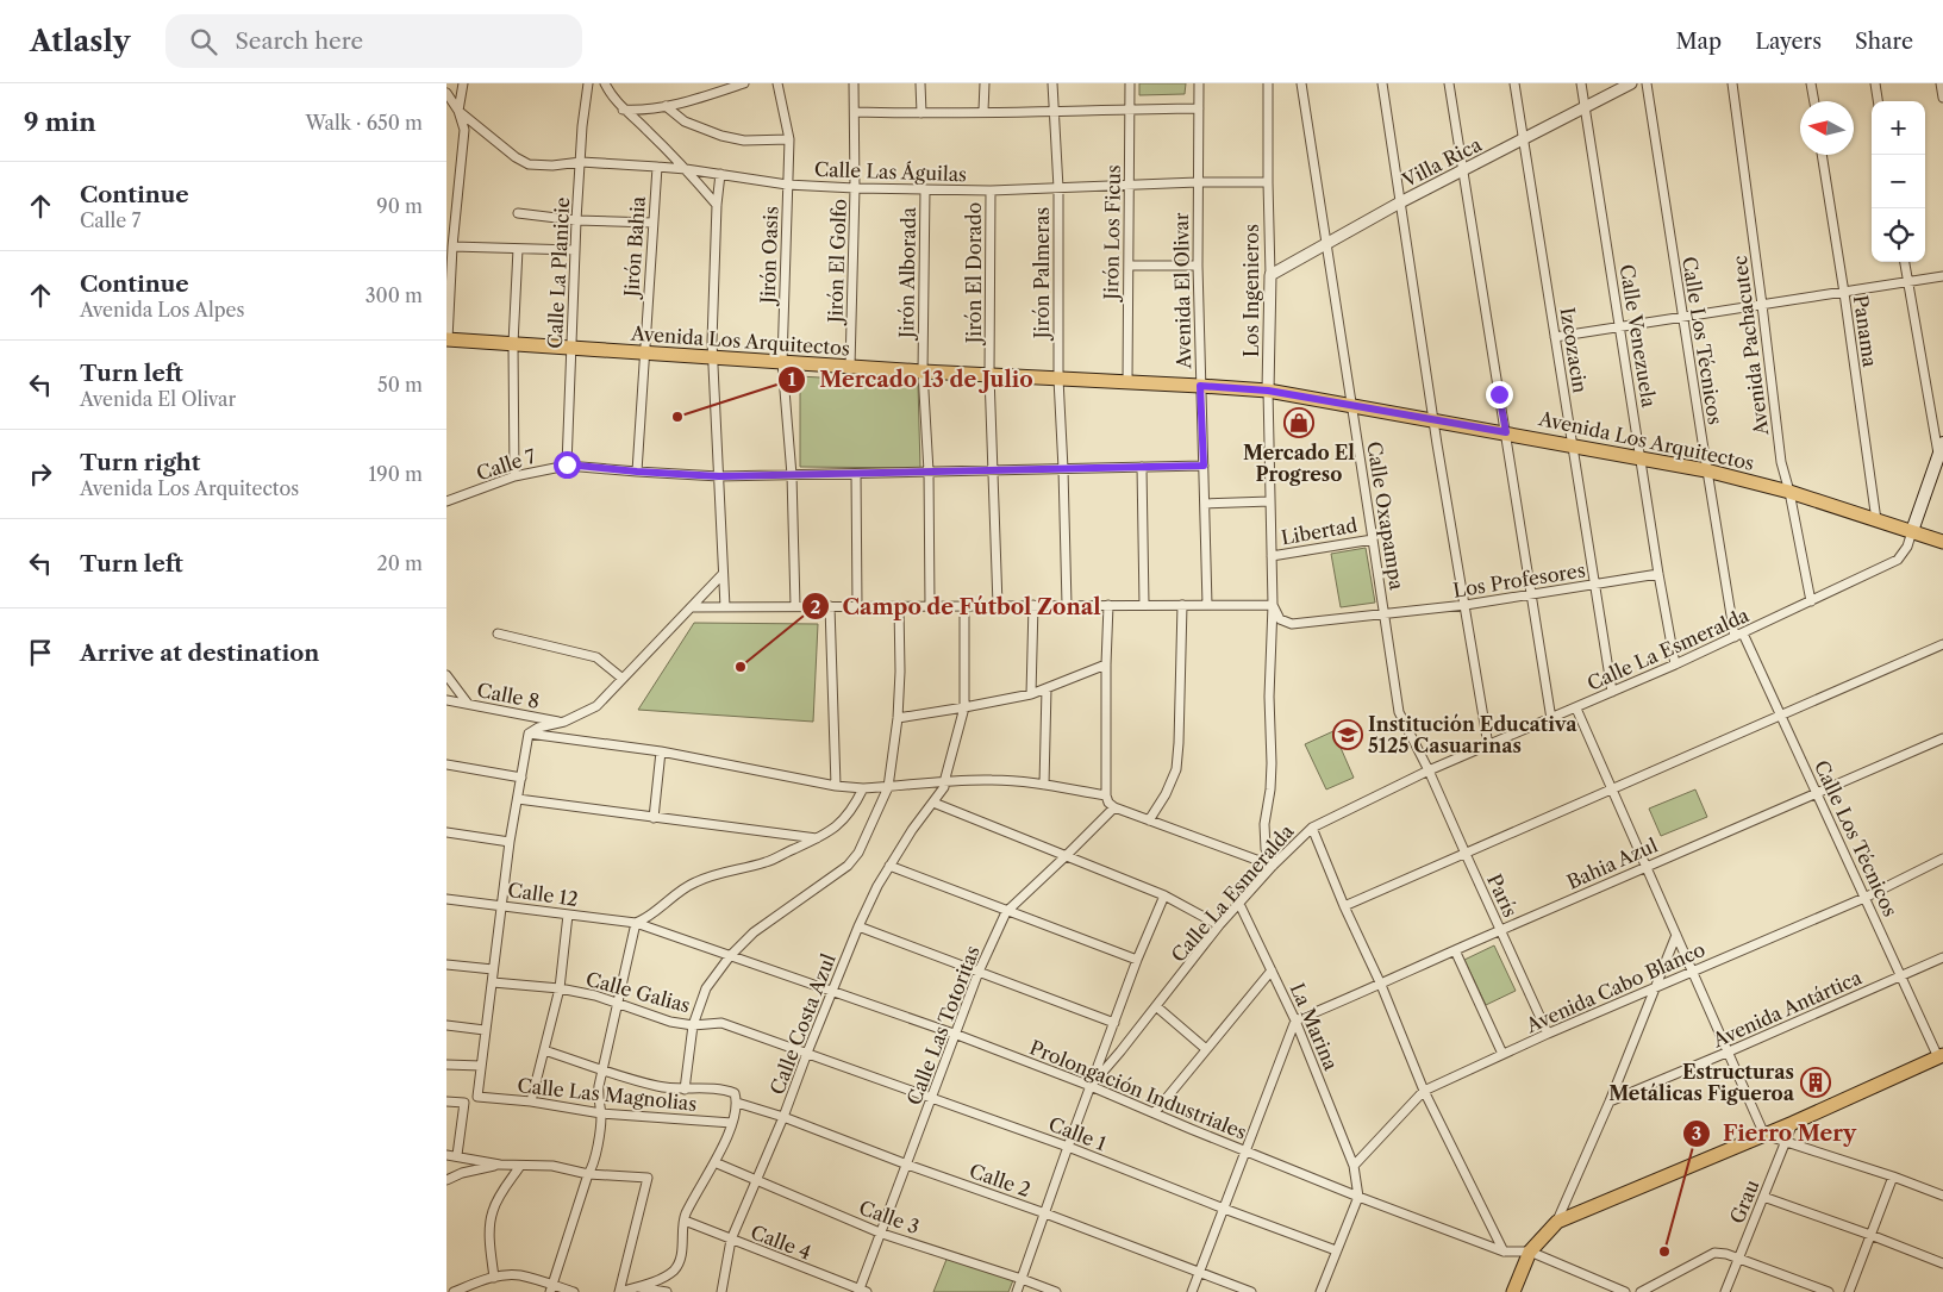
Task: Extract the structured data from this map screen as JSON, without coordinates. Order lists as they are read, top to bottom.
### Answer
{
  "streets": {
    "main road": ["Avenida Los Arquitectos"],
    "street": [
      "Villa Rica",
      "Calle Las Águilas",
      "Jirón Los Ficus",
      "Jirón Bahia",
      "Jirón Oasis",
      "Jirón El Golfo",
      "Calle La Planicie",
      "Jirón Alborada",
      "Jirón El Dorado",
      "Jirón Palmeras",
      "Avenida El Olivar",
      "Los Ingenieros",
      "Panama",
      "Calle Venezuela",
      "Calle Los Técnicos",
      "Avenida Pachacutec",
      "Izcozacin",
      "Calle 7",
      "Calle Oxapampa",
      "Libertad",
      "Los Profesores",
      "Calle La Esmeralda",
      "Calle 8",
      "Bahia Azul",
      "Calle 12",
      "París",
      "Avenida Cabo Blanco",
      "Calle Galias",
      "Avenida Antártica",
      "Calle Costa Azul",
      "Calle Las Totoritas",
      "La Marina",
      "Prolongación Industriales",
      "Calle Las Magnolias",
      "Calle 1",
      "Calle 2",
      "Grau",
      "Calle 3",
      "Calle 4"
    ]
  },
  "crossings": [
    ["Villa Rica", "Los Ingenieros"],
    ["Villa Rica", "Calle Venezuela"],
    ["Villa Rica", "Izcozacin"],
    ["Villa Rica", "Calle Oxapampa"],
    ["Calle Las Águilas", "Jirón Los Ficus"],
    ["Calle Las Águilas", "Jirón Bahia"],
    ["Calle Las Águilas", "Jirón Oasis"],
    ["Calle Las Águilas", "Jirón El Golfo"],
    ["Calle Las Águilas", "Calle La Planicie"],
    ["Calle Las Águilas", "Jirón Alborada"],
    ["Calle Las Águilas", "Jirón El Dorado"],
    ["Calle Las Águilas", "Jirón Palmeras"],
    ["Calle Las Águilas", "Avenida El Olivar"],
    ["Calle Las Águilas", "Los Ingenieros"],
    ["Jirón Los Ficus", "Avenida Los Arquitectos"],
    ["Jirón Bahia", "Avenida Los Arquitectos"],
    ["Jirón Bahia", "Calle 7"],
    ["Jirón Oasis", "Avenida Los Arquitectos"],
    ["Jirón Oasis", "Calle 7"],
    ["Jirón El Golfo", "Avenida Los Arquitectos"],
    ["Calle La Planicie", "Avenida Los Arquitectos"],
    ["Calle La Planicie", "Calle 7"],
    ["Jirón Alborada", "Avenida Los Arquitectos"],
    ["Jirón Alborada", "Calle 7"],
    ["Jirón El Dorado", "Avenida Los Arquitectos"],
    ["Jirón El Dorado", "Calle 7"],
    ["Jirón Palmeras", "Avenida Los Arquitectos"],
    ["Jirón Palmeras", "Calle 7"],
    ["Avenida El Olivar", "Avenida Los Arquitectos"],
    ["Avenida El Olivar", "Calle 7"],
    ["Los Ingenieros", "Avenida Los Arquitectos"],
    ["Los Ingenieros", "Libertad"],
    ["Los Ingenieros", "Los Profesores"],
    ["Los Ingenieros", "Calle La Esmeralda"],
    ["Panama", "Avenida Los Arquitectos"],
    ["Calle Venezuela", "Avenida Los Arquitectos"],
    ["Calle Venezuela", "Los Profesores"],
    ["Calle Venezuela", "Calle La Esmeralda"],
    ["Avenida Los Arquitectos", "Calle Los Técnicos"],
    ["Avenida Los Arquitectos", "Avenida Pachacutec"],
    ["Avenida Los Arquitectos", "Izcozacin"],
    ["Avenida Los Arquitectos", "Calle Oxapampa"],
    ["Avenida Los Arquitectos", "Calle La Esmeralda"],
    ["Calle Los Técnicos", "Calle La Esmeralda"],
    ["Calle Los Técnicos", "Bahia Azul"],
    ["Calle Los Técnicos", "Avenida Cabo Blanco"],
    ["Calle Los Técnicos", "Avenida Antártica"],
    ["Avenida Pachacutec", "Calle La Esmeralda"],
    ["Izcozacin", "Los Profesores"],
    ["Izcozacin", "Calle La Esmeralda"],
    ["Calle Oxapampa", "Libertad"],
    ["Calle Oxapampa", "Los Profesores"],
    ["Calle Oxapampa", "Calle La Esmeralda"],
    ["Calle Oxapampa", "París"],
    ["Calle La Esmeralda", "París"],
    ["Calle La Esmeralda", "La Marina"],
    ["Calle La Esmeralda", "Prolongación Industriales"],
    ["Calle La Esmeralda", "Calle 1"],
    ["Calle La Esmeralda", "Calle 2"],
    ["Calle La Esmeralda", "Calle 3"],
    ["Bahia Azul", "París"],
    ["Bahia Azul", "La Marina"],
    ["Calle 12", "Prolongación Industriales"],
    ["París", "Avenida Cabo Blanco"],
    ["Avenida Cabo Blanco", "La Marina"],
    ["Calle Galias", "Calle Costa Azul"],
    ["Calle Galias", "Calle 1"],
    ["Calle Costa Azul", "Prolongación Industriales"],
    ["Calle Costa Azul", "Calle 1"],
    ["Calle Costa Azul", "Calle 2"],
    ["Calle Costa Azul", "Calle 3"],
    ["Calle Costa Azul", "Calle 4"],
    ["Calle Las Totoritas", "Prolongación Industriales"],
    ["Calle Las Totoritas", "Calle 1"],
    ["Calle Las Totoritas", "Calle 2"],
    ["Calle Las Totoritas", "Calle 3"],
    ["Calle Las Totoritas", "Calle 4"]
  ],
  "places": {
    "other": ["Mercado 13 de Julio", "Campo de Fútbol Zonal", "Fierro Mery"],
    "shop": ["Mercado El Progreso"],
    "school or university": ["Institución Educativa 5125 Casuarinas"],
    "building": ["Estructuras Metálicas Figueroa"]
  },
  "north": "left",
  "page": {
    "header": "Atlasly",
    "search": "Search here",
    "nav": ["Map", "Layers", "Share"],
    "heading": ["9 min", "Walk · 650 m"],
    "map_buttons": ["+", "−"],
    "list": [
      ["Continue", "Calle 7", "90 m"],
      ["Continue", "Avenida Los Alpes", "300 m"],
      ["Turn left", "Avenida El Olivar", "50 m"],
      ["Turn right", "Avenida Los Arquitectos", "190 m"],
      ["Turn left", "20 m"],
      "Arrive at destination"
    ]
  }
}
